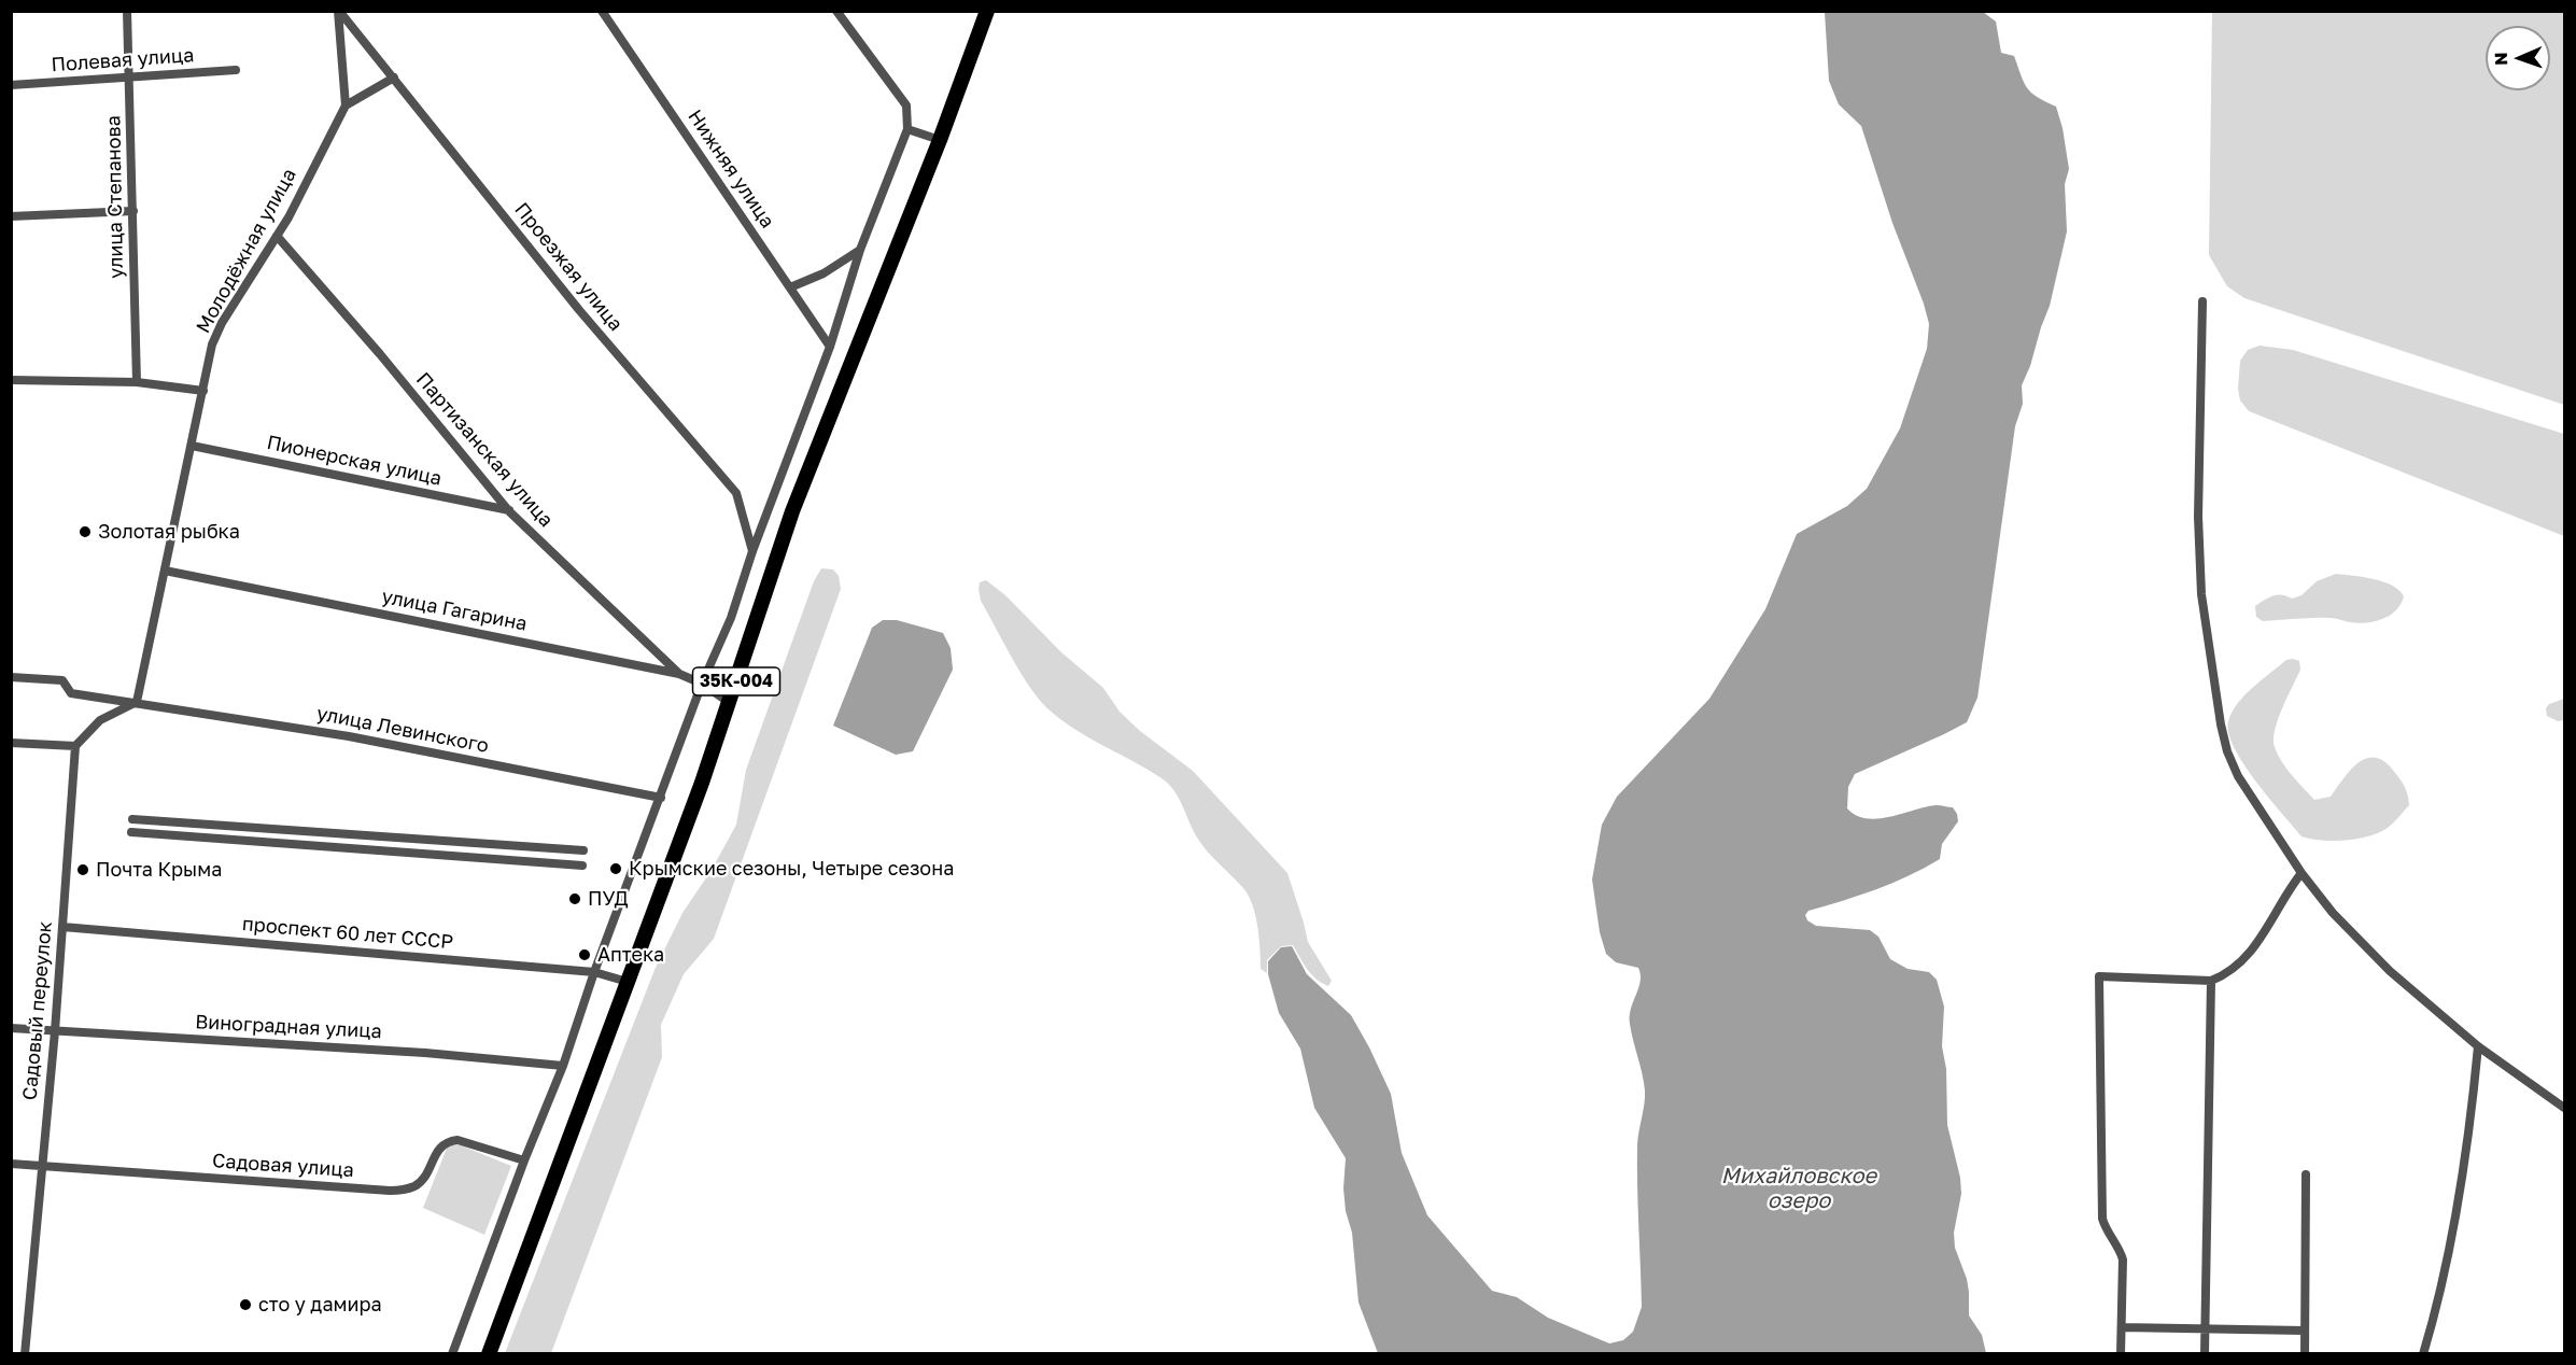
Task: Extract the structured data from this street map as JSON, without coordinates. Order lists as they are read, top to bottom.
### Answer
{
  "streets": {
    "main road": ["35К-004"],
    "street": [
      "Полевая улица",
      "Нижняя улица",
      "улица Степанова",
      "Молодёжная улица",
      "Проезжая улица",
      "Партизанская улица",
      "Пионерская улица",
      "улица Гагарина",
      "улица Левинского",
      "проспект 60 лет СССР",
      "Садовый переулок",
      "Виноградная улица",
      "Садовая улица"
    ]
  },
  "crossings": [
    ["Полевая улица", "улица Степанова"],
    ["Молодёжная улица", "Партизанская улица"],
    ["Молодёжная улица", "Пионерская улица"],
    ["Молодёжная улица", "улица Гагарина"],
    ["Молодёжная улица", "улица Левинского"],
    ["Партизанская улица", "Пионерская улица"],
    ["Партизанская улица", "улица Гагарина"],
    ["улица Гагарина", "35К-004"],
    ["35К-004", "проспект 60 лет СССР"],
    ["проспект 60 лет СССР", "Садовый переулок"],
    ["Садовый переулок", "Виноградная улица"],
    ["Садовый переулок", "Садовая улица"]
  ],
  "water": ["Михайловское озеро"],
  "places": [
    "Золотая рыбка",
    "Крымские сезоны, Четыре сезона",
    "Почта Крыма",
    "ПУД",
    "Аптека",
    "сто у дамира"
  ],
  "north": "left"
}
